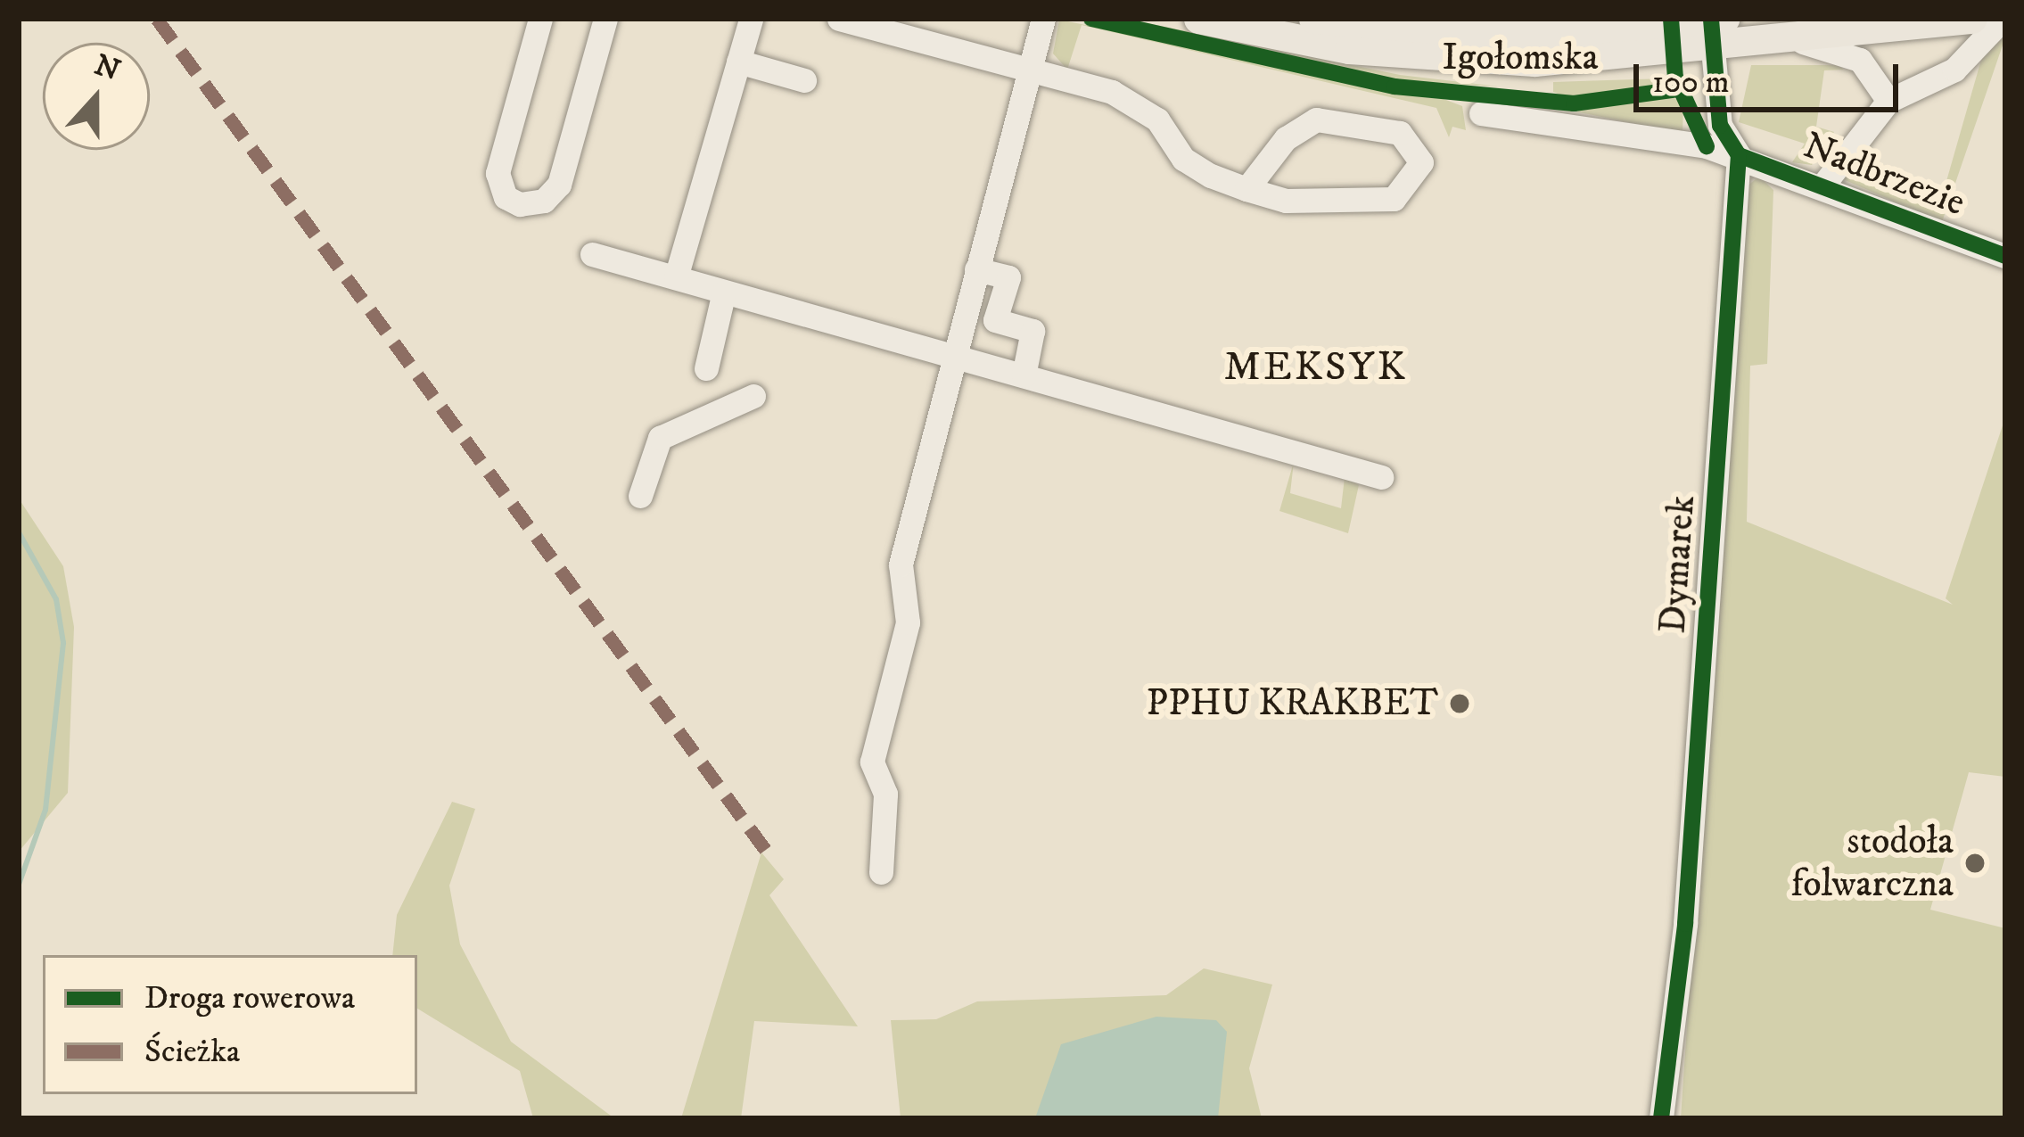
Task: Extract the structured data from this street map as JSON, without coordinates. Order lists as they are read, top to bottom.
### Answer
{
  "streets": {
    "main road": ["Igołomska"],
    "street": ["Nadbrzezie", "Dymarek"]
  },
  "crossings": [
    ["Igołomska", "Nadbrzezie"],
    ["Igołomska", "Dymarek"],
    ["Nadbrzezie", "Dymarek"]
  ],
  "districts": ["MEKSYK"],
  "places": ["PPHU KRAKBET", "stodoła folwarczna"],
  "legend": ["Droga rowerowa", "Ścieżka"],
  "scale_bar": "100 m",
  "north": "top"
}
